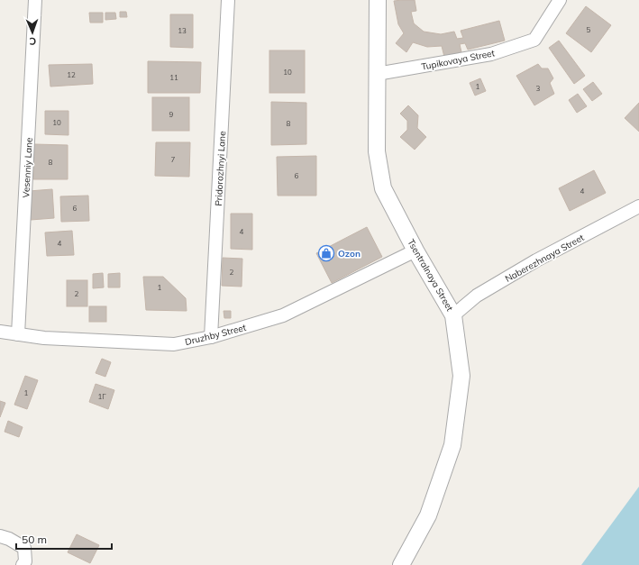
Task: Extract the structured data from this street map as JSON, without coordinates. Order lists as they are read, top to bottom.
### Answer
{
  "streets": {
    "street": [
      "Tupikovaya Street",
      "Vesenniy Lane",
      "Pridorozhnyi Lane",
      "Naberezhnaya Street",
      "Tsentralnaya Street",
      "Druzhby Street"
    ]
  },
  "crossings": [
    ["Tupikovaya Street", "Tsentralnaya Street"],
    ["Vesenniy Lane", "Druzhby Street"],
    ["Pridorozhnyi Lane", "Druzhby Street"],
    ["Naberezhnaya Street", "Tsentralnaya Street"],
    ["Tsentralnaya Street", "Druzhby Street"]
  ],
  "places": {
    "shop": ["Ozon"]
  },
  "house_numbers": [
    "5",
    "13",
    "10",
    "12",
    "11",
    "1",
    "3",
    "9",
    "10",
    "8",
    "7",
    "8",
    "6",
    "4",
    "6",
    "4",
    "4",
    "2",
    "1",
    "2",
    "1",
    "1Г"
  ],
  "scale_bar": "50 m",
  "north": "bottom"
}
